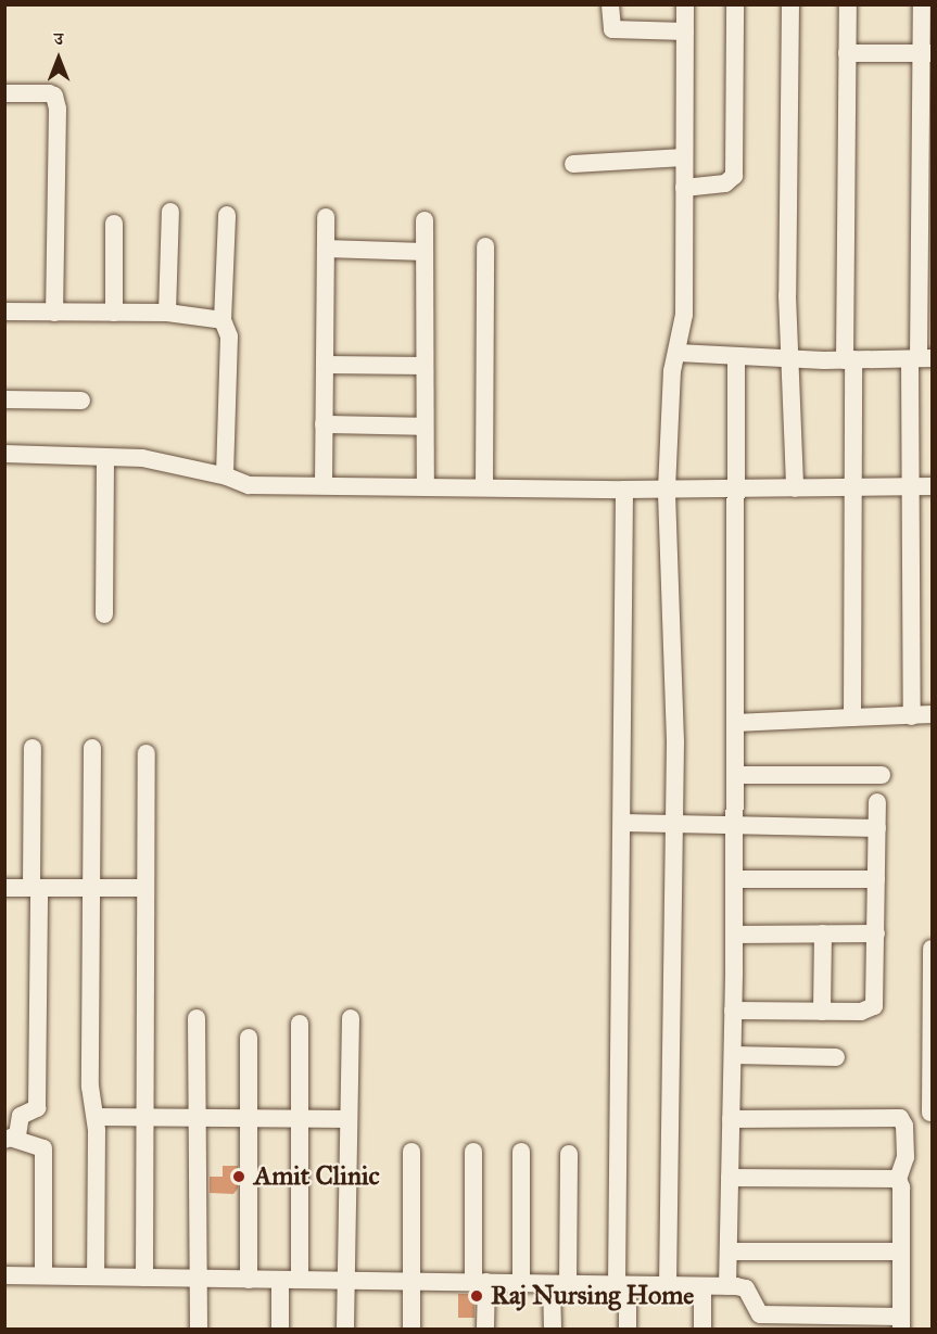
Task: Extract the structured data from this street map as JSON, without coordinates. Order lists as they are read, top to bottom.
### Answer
{
  "places": ["Amit Clinic", "Raj Nursing Home"],
  "north": "top"
}
